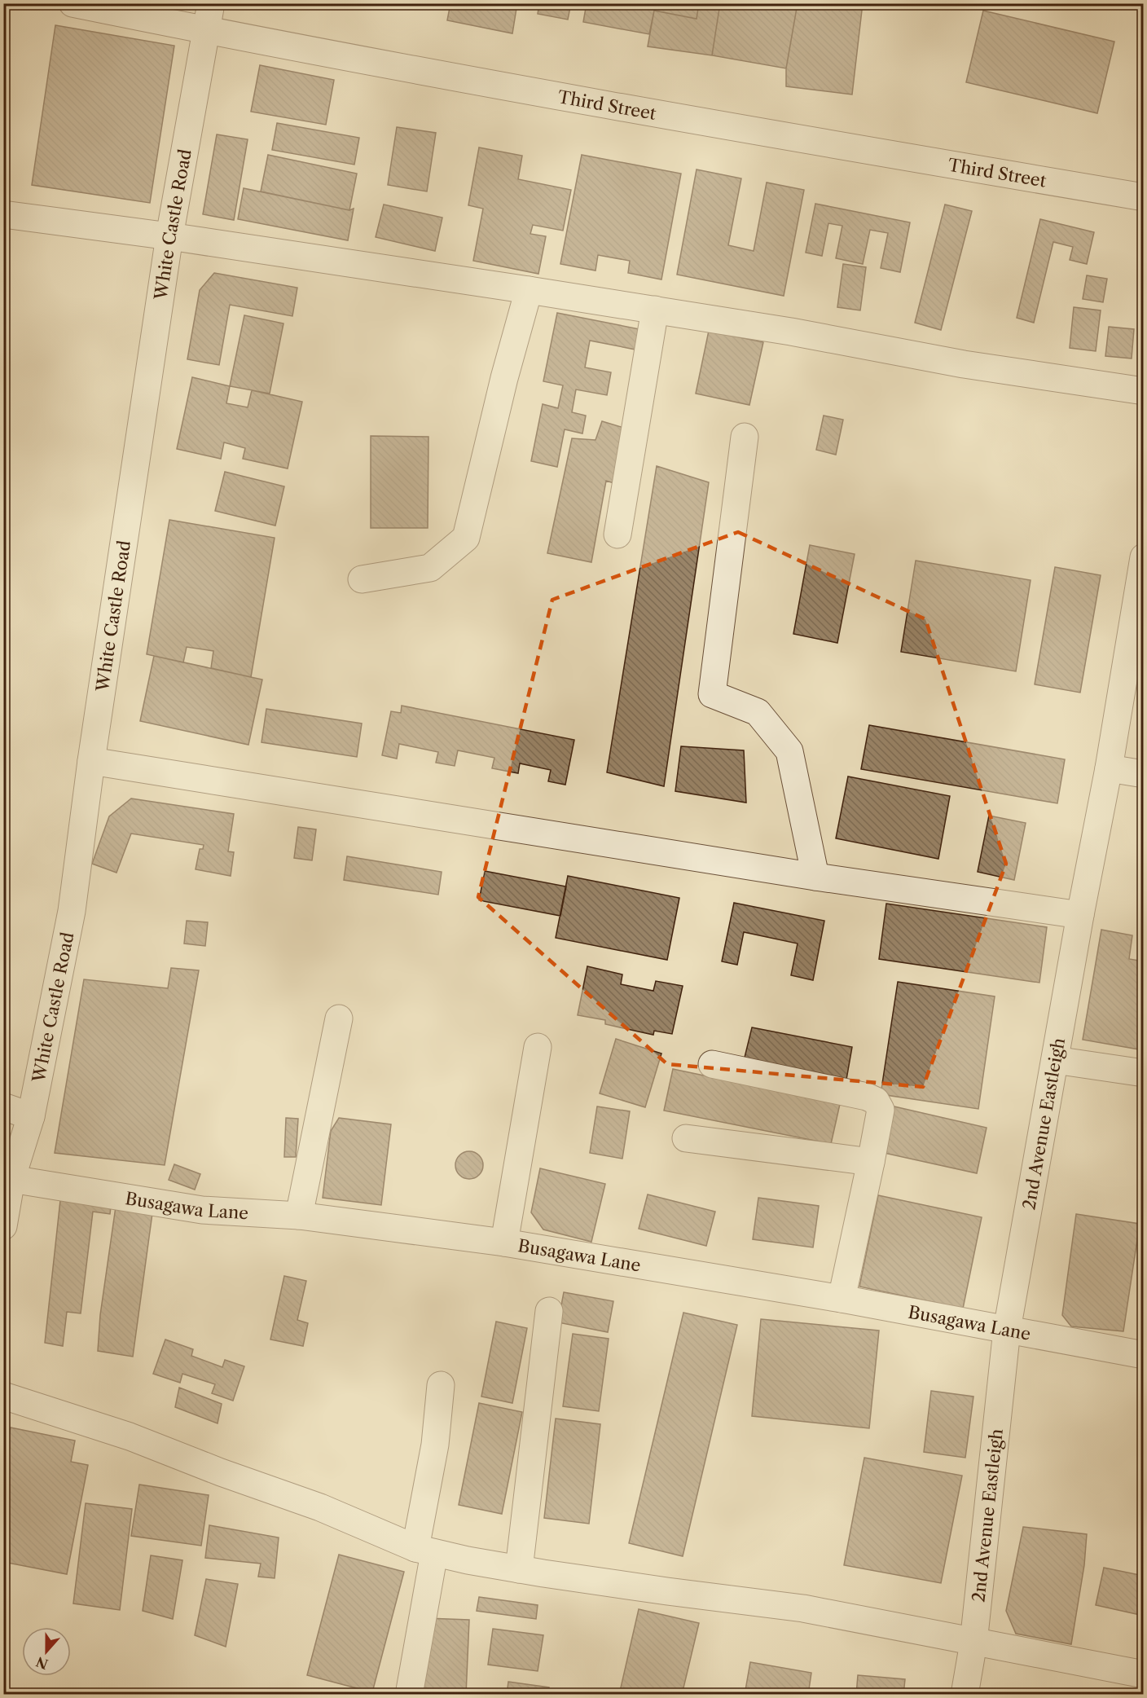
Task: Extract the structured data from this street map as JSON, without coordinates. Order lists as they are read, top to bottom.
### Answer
{
  "streets": {
    "street": [
      "Third Street",
      "White Castle Road",
      "2nd Avenue Eastleigh",
      "Busagawa Lane"
    ]
  },
  "crossings": [
    ["Third Street", "White Castle Road"],
    ["White Castle Road", "Busagawa Lane"],
    ["2nd Avenue Eastleigh", "Busagawa Lane"]
  ],
  "north": "bottom"
}
